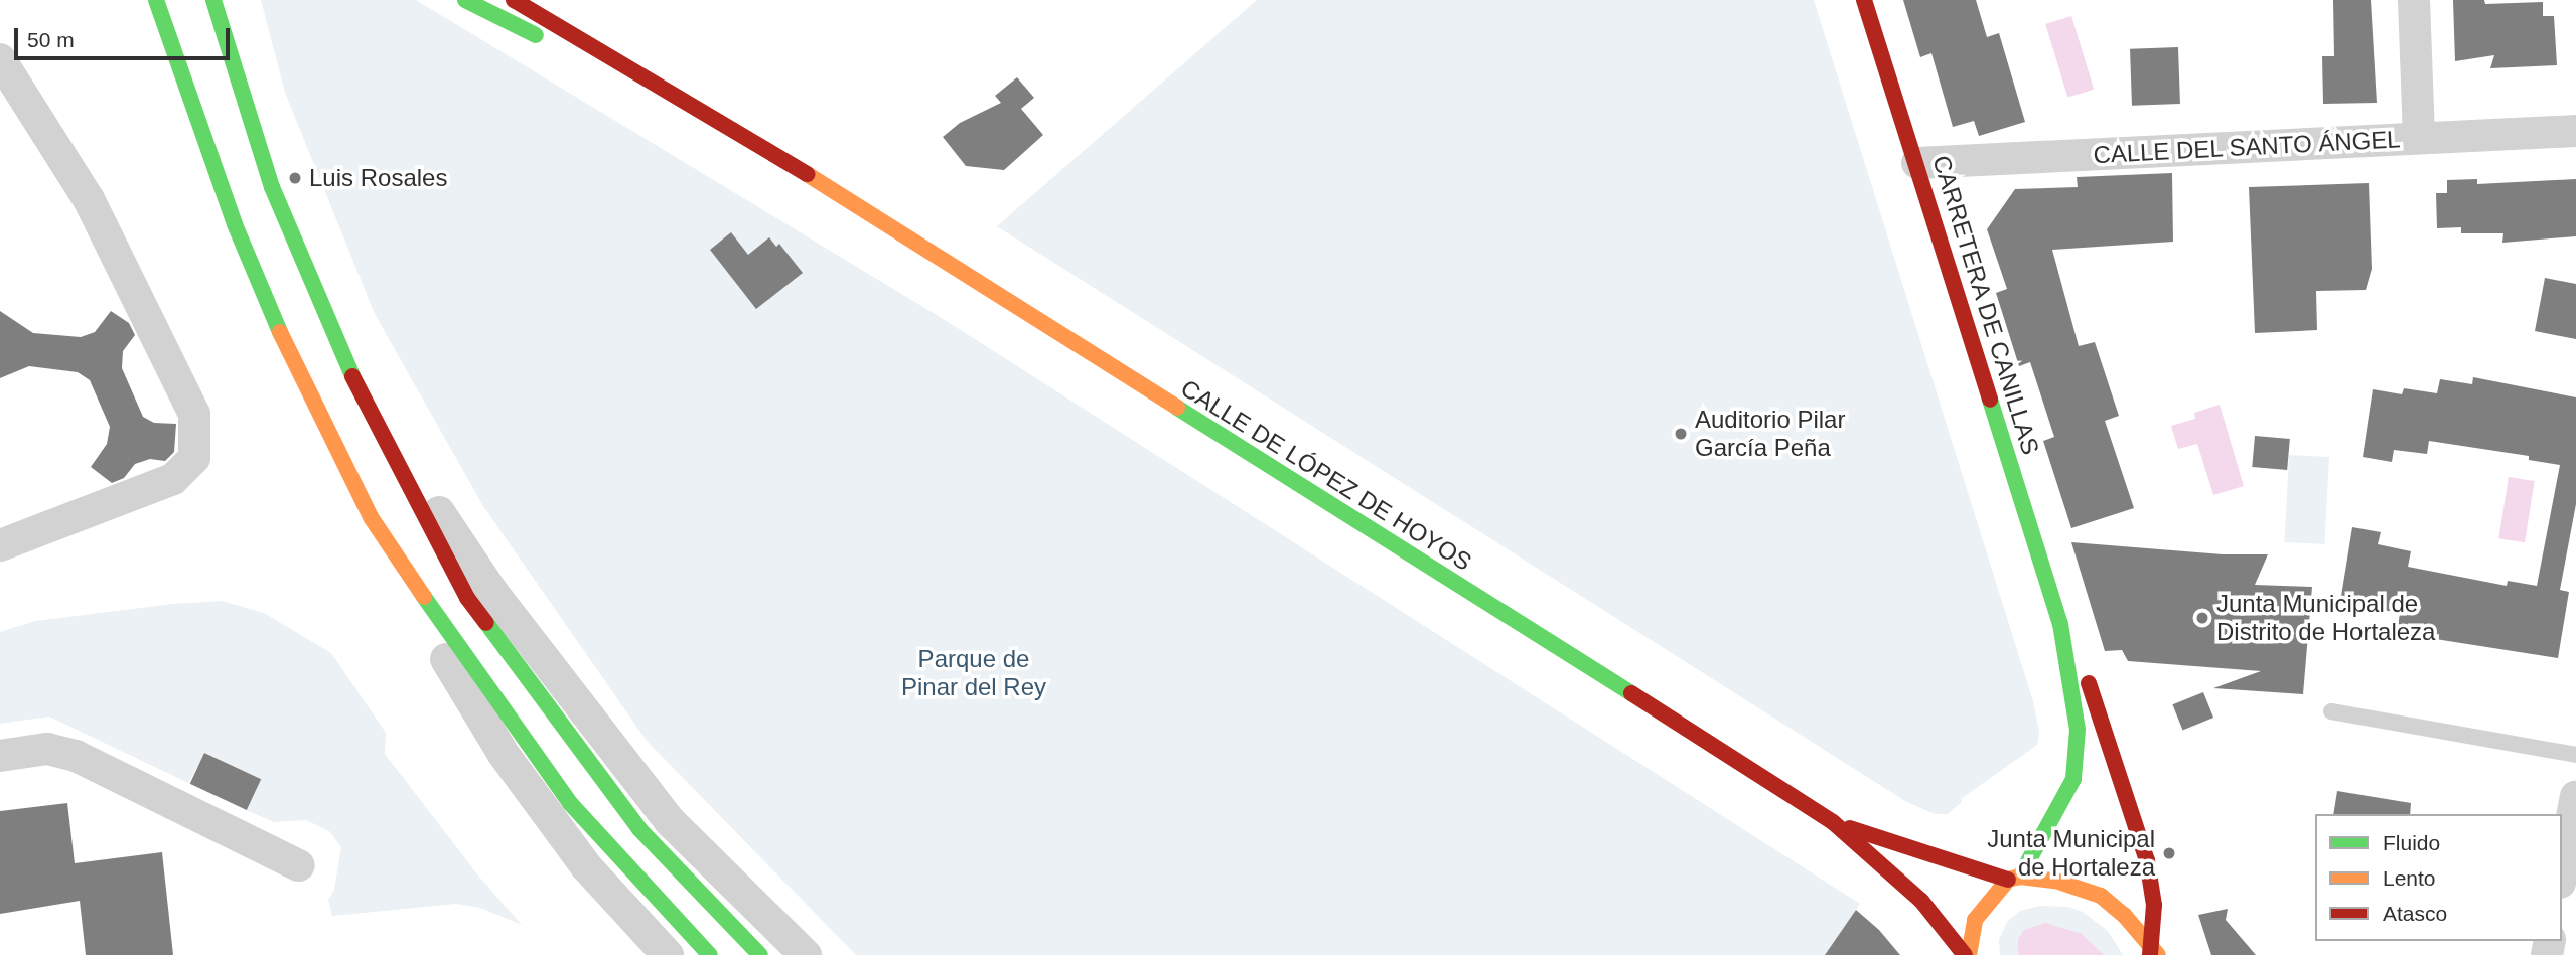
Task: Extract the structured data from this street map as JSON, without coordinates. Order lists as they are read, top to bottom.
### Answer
{
  "streets": {
    "street": ["CALLE DEL SANTO ÁNGEL", "CARRETERA DE CANILLAS", "CALLE DE LÓPEZ DE HOYOS"]
  },
  "crossings": [
    ["CALLE DEL SANTO ÁNGEL", "CARRETERA DE CANILLAS"],
    ["CARRETERA DE CANILLAS", "CALLE DE LÓPEZ DE HOYOS"]
  ],
  "parks": ["Parque de Pinar del Rey"],
  "places": [
    "Luis Rosales",
    "Auditorio Pilar García Peña",
    "Junta Municipal de Distrito de Hortaleza",
    "Junta Municipal de Hortaleza"
  ],
  "legend": ["Fluido", "Lento", "Atasco"],
  "scale_bar": "50 m"
}
